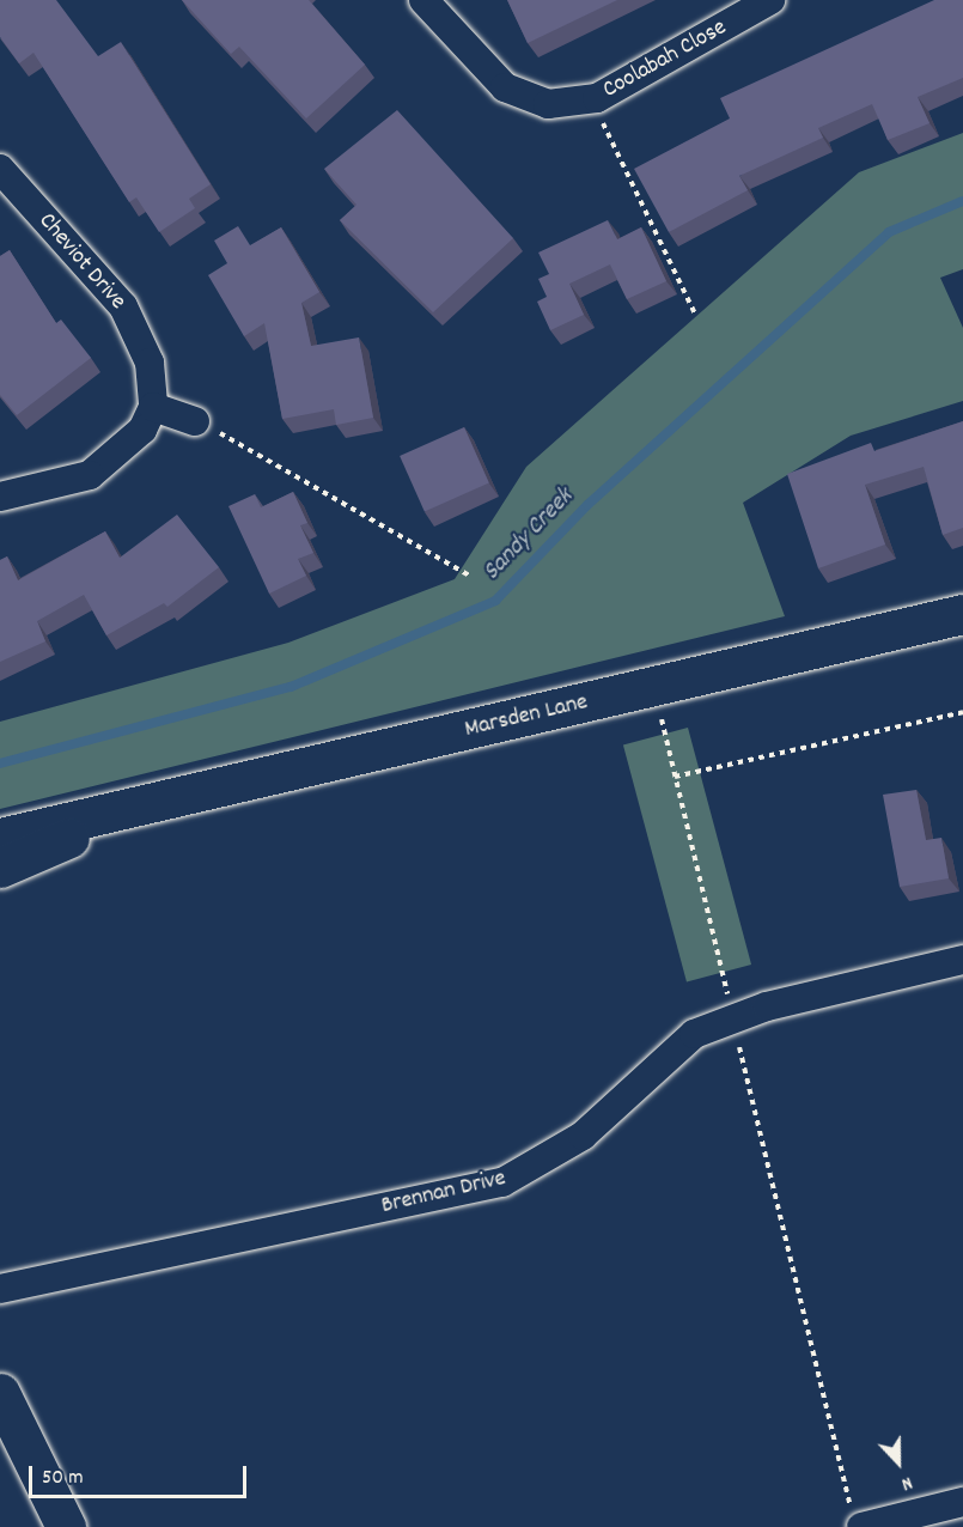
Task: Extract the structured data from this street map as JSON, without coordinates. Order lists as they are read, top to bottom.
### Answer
{
  "streets": {
    "main road": ["Marsden Lane"],
    "street": ["Coolabah Close", "Cheviot Drive", "Brennan Drive"]
  },
  "water": ["Sandy Creek"],
  "scale_bar": "50 m",
  "north": "bottom"
}
